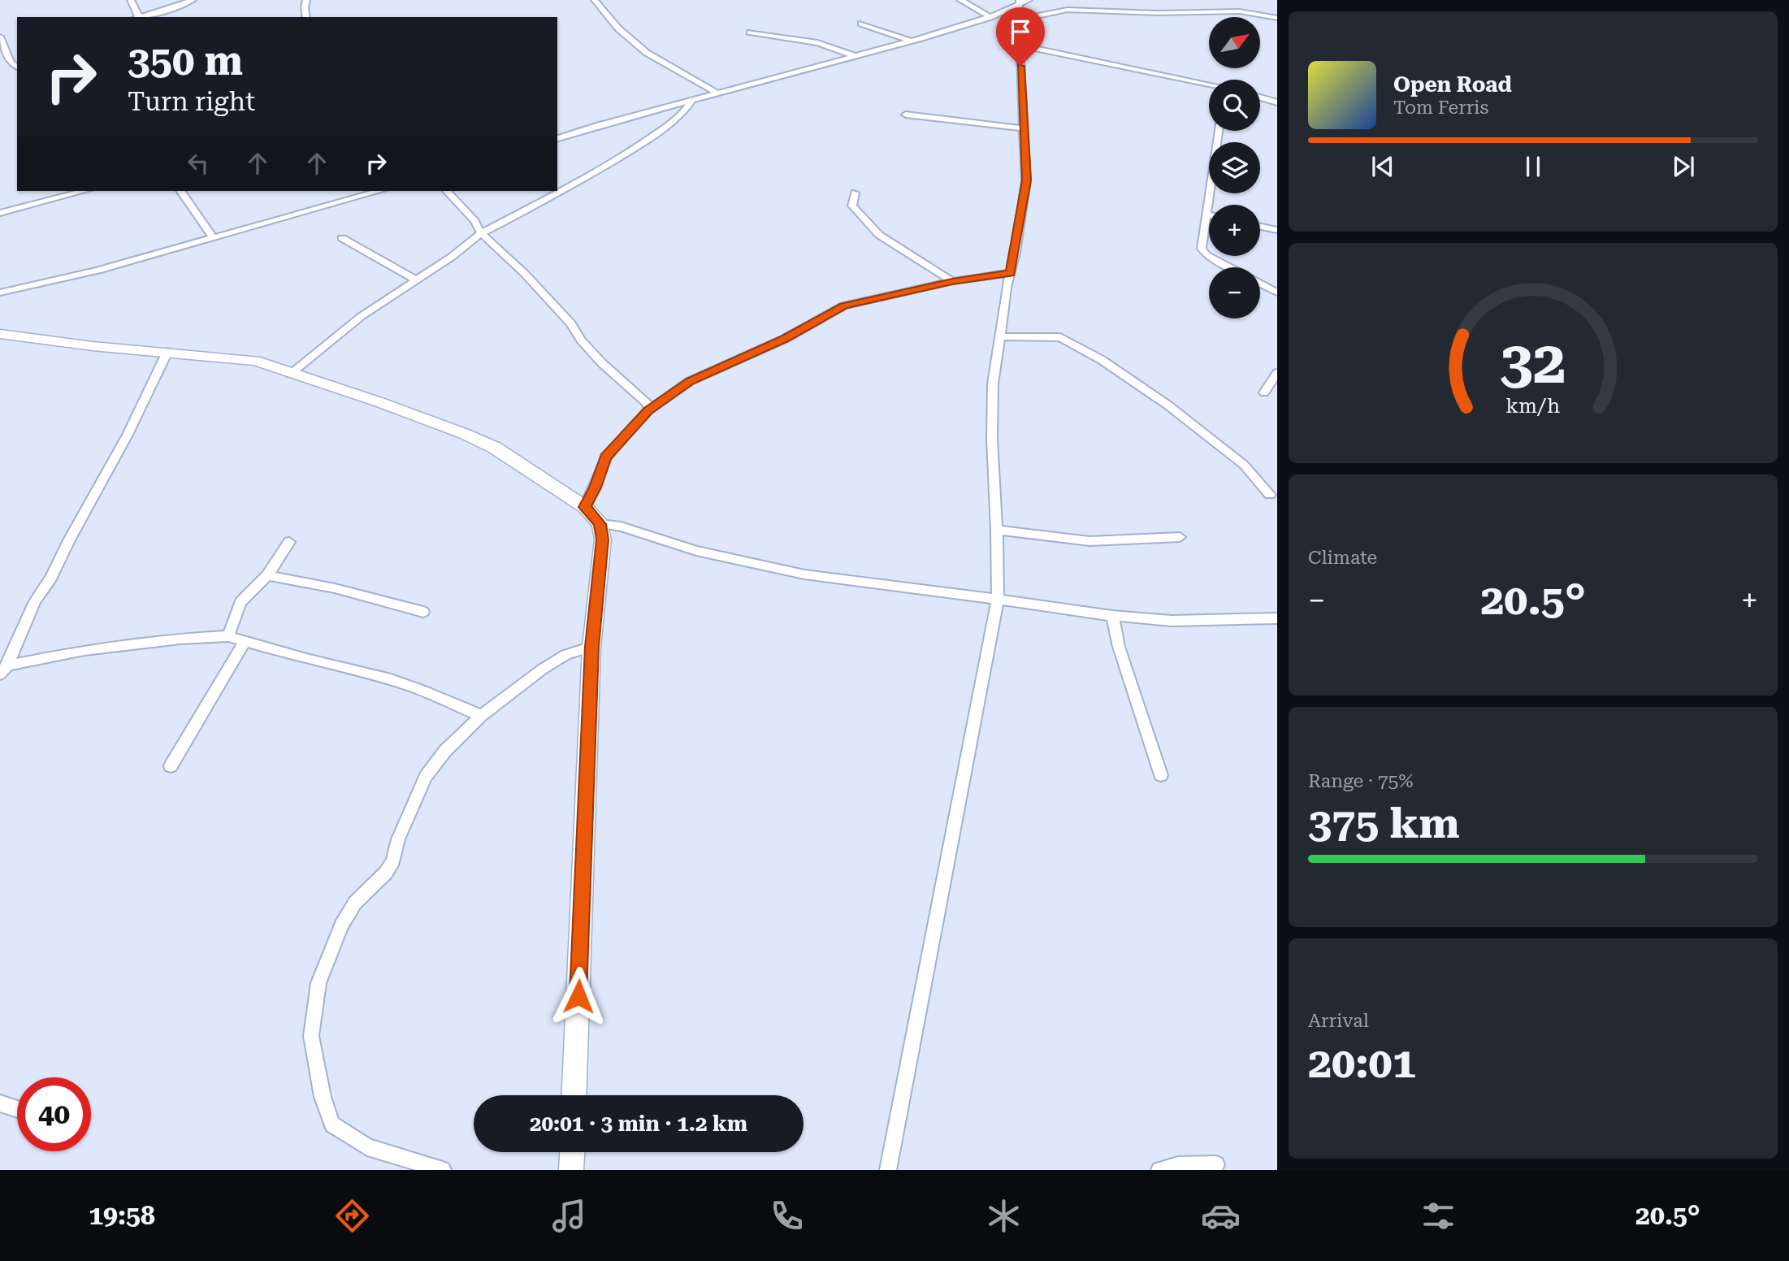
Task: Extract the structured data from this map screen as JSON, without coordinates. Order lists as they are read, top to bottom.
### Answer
{
  "north": "top right",
  "page": {
    "map_buttons": ["+", "−"],
    "turn": ["350 m", "Turn right"],
    "song": ["Open Road", "Tom Ferris"],
    "tile": [
      "Climate",
      ["Range · 75%", "375 km"],
      ["Arrival", "20:01"]
    ],
    "heat": ["−", "20.5°", "+"],
    "limit": "40",
    "trip": "20:01 · 3 min · 1.2 km",
    "tabs": ["19:58", "20.5°"],
    "gauge": ["32", "km/h"]
  }
}
